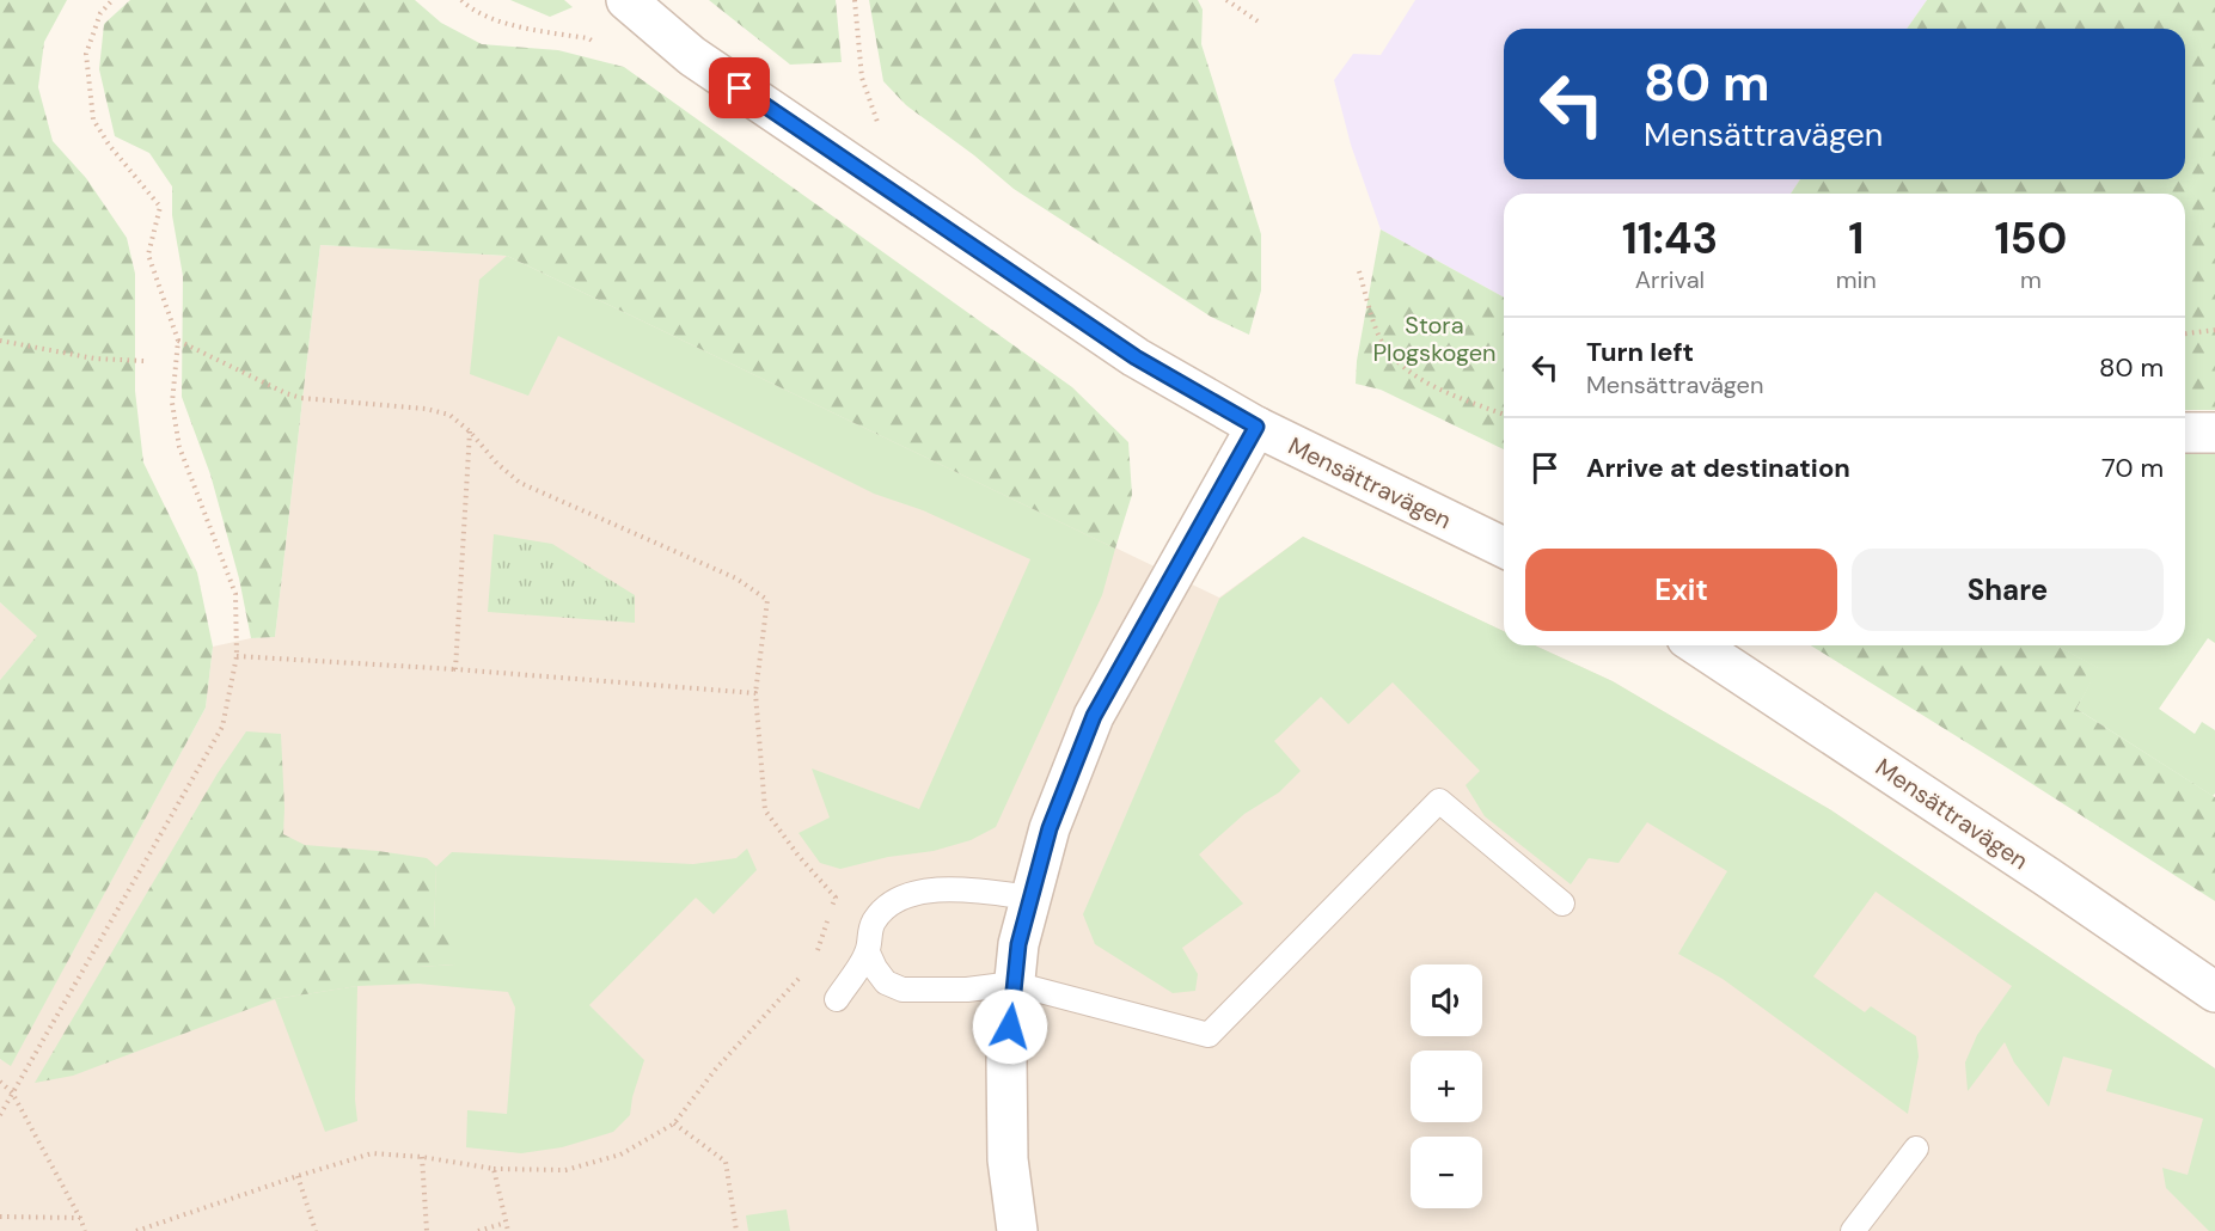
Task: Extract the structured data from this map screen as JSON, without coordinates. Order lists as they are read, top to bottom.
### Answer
{
  "streets": {
    "street": ["Mensättravägen"]
  },
  "parks": ["Stora Plogskogen"],
  "page": {
    "turn": ["80 m", "Mensättravägen"],
    "eta": [
      "11:43",
      "Arrival",
      "1",
      "min",
      "150",
      "m"
    ],
    "list": [
      {
        "name": "Turn left",
        "note": "Mensättravägen",
        "value": "80 m"
      },
      {
        "name": "Arrive at destination",
        "value": "70 m"
      }
    ],
    "buttons": ["Exit", "Share"],
    "map_buttons": ["+", "−"]
  }
}
